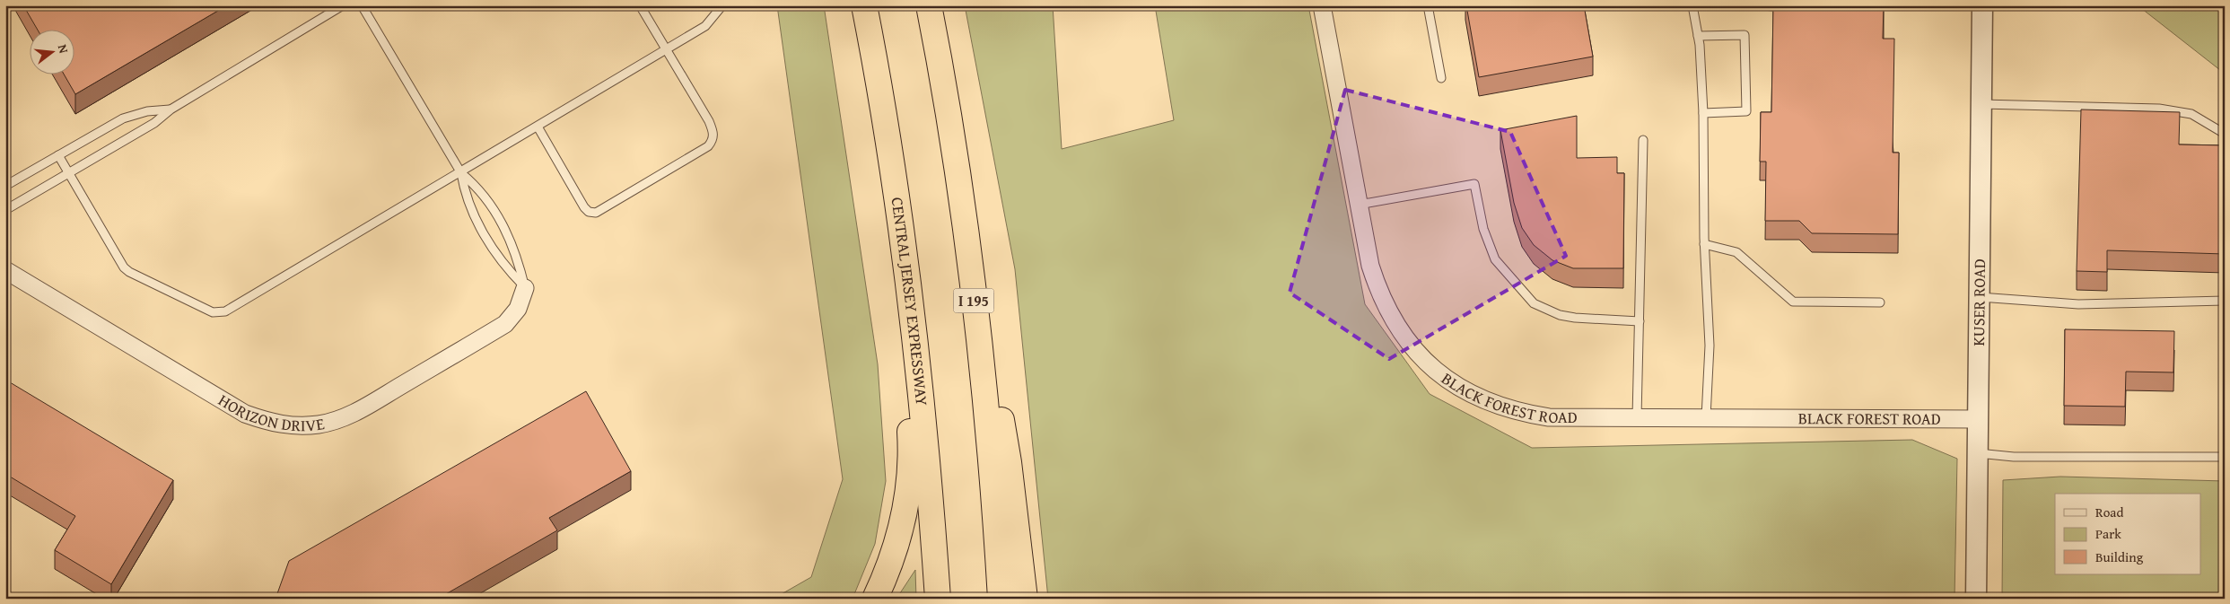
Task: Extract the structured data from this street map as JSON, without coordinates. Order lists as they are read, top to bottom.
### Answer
{
  "streets": {
    "highway": ["CENTRAL JERSEY EXPRESSWAY", "I 195"],
    "street": ["KUSER ROAD", "BLACK FOREST ROAD", "HORIZON DRIVE"]
  },
  "crossings": [
    ["KUSER ROAD", "BLACK FOREST ROAD"]
  ],
  "legend": ["Road", "Park", "Building"],
  "north": "right"
}
